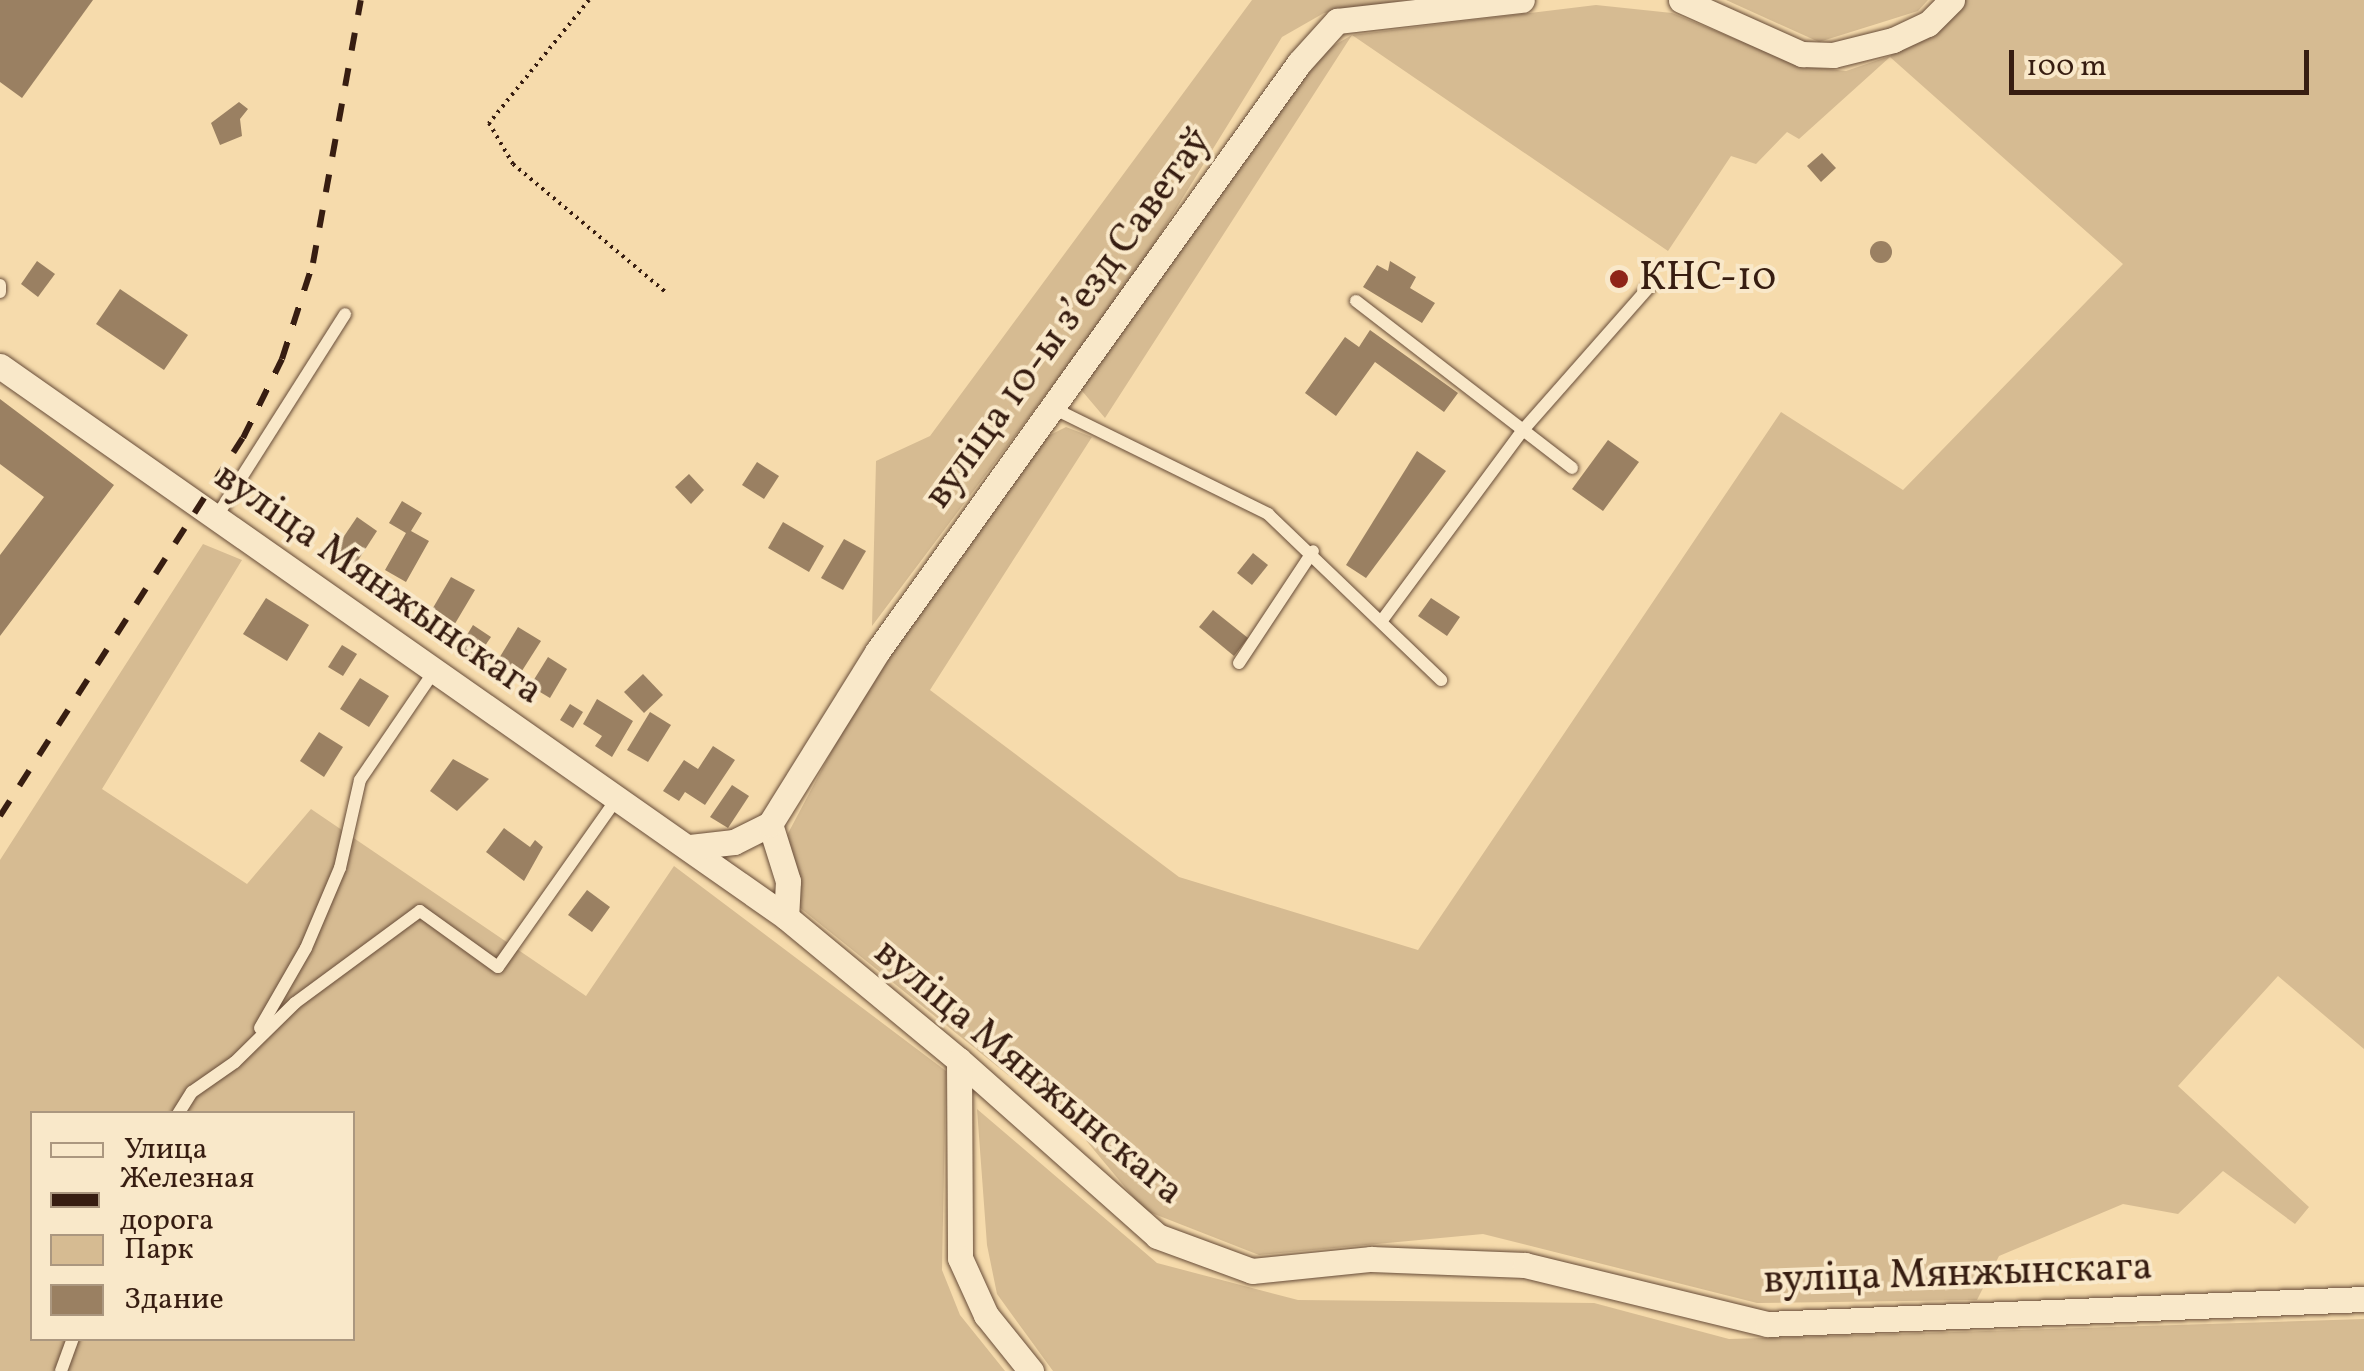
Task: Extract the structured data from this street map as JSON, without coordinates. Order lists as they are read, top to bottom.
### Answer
{
  "streets": {
    "street": ["вуліца 10-ы зʼезд Саветаў", "вуліца Мянжынскага"]
  },
  "places": ["КНС-10"],
  "legend": [
    "Улица",
    "Железная дорога",
    "Парк",
    "Здание"
  ],
  "scale_bar": "100 m"
}
